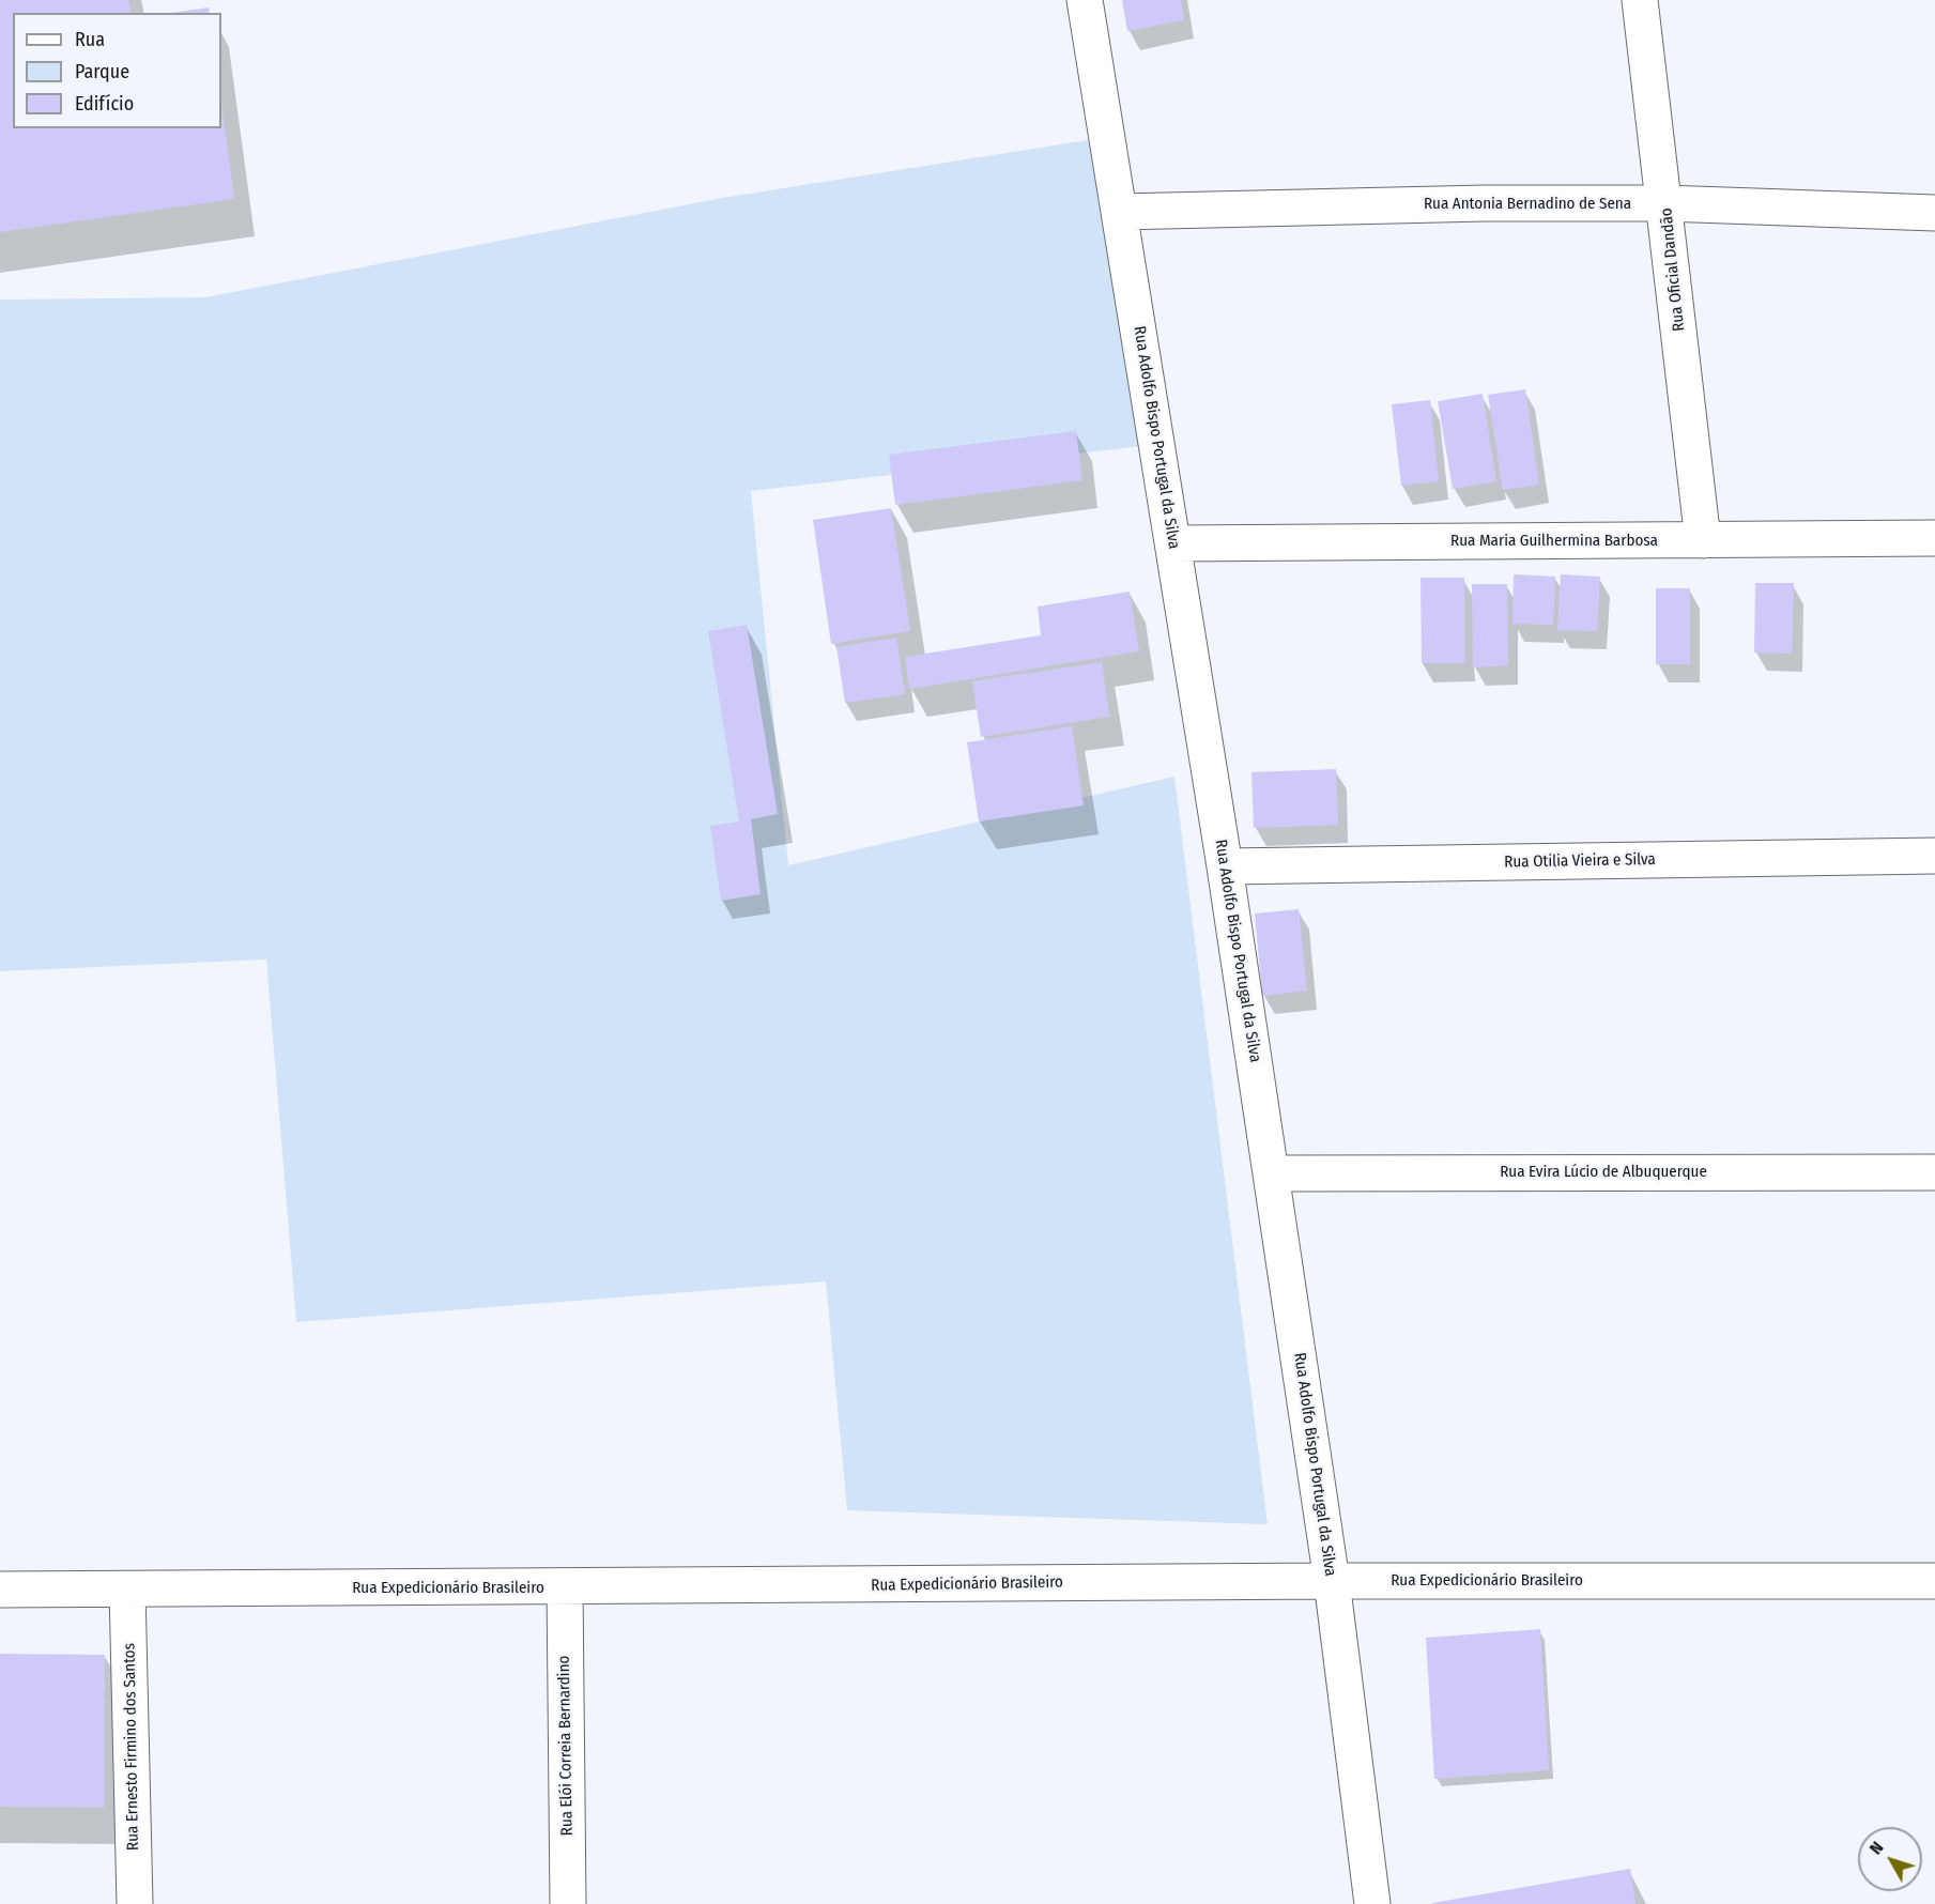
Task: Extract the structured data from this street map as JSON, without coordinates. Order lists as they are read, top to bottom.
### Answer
{
  "streets": {
    "street": [
      "Rua Antonia Bernadino de Sena",
      "Rua Oficial Dandão",
      "Rua Adolfo Bispo Portugal da Silva",
      "Rua Maria Guilhermina Barbosa",
      "Rua Otilia Vieira e Silva",
      "Rua Evira Lúcio de Albuquerque",
      "Rua Expedicionário Brasileiro",
      "Rua Elói Correia Bernardino",
      "Rua Ernesto Firmino dos Santos"
    ]
  },
  "crossings": [
    ["Rua Antonia Bernadino de Sena", "Rua Oficial Dandão"],
    ["Rua Antonia Bernadino de Sena", "Rua Adolfo Bispo Portugal da Silva"],
    ["Rua Oficial Dandão", "Rua Maria Guilhermina Barbosa"],
    ["Rua Adolfo Bispo Portugal da Silva", "Rua Maria Guilhermina Barbosa"],
    ["Rua Adolfo Bispo Portugal da Silva", "Rua Otilia Vieira e Silva"],
    ["Rua Adolfo Bispo Portugal da Silva", "Rua Evira Lúcio de Albuquerque"],
    ["Rua Adolfo Bispo Portugal da Silva", "Rua Expedicionário Brasileiro"],
    ["Rua Expedicionário Brasileiro", "Rua Elói Correia Bernardino"],
    ["Rua Expedicionário Brasileiro", "Rua Ernesto Firmino dos Santos"]
  ],
  "legend": ["Rua", "Parque", "Edifício"],
  "north": "top left"
}
